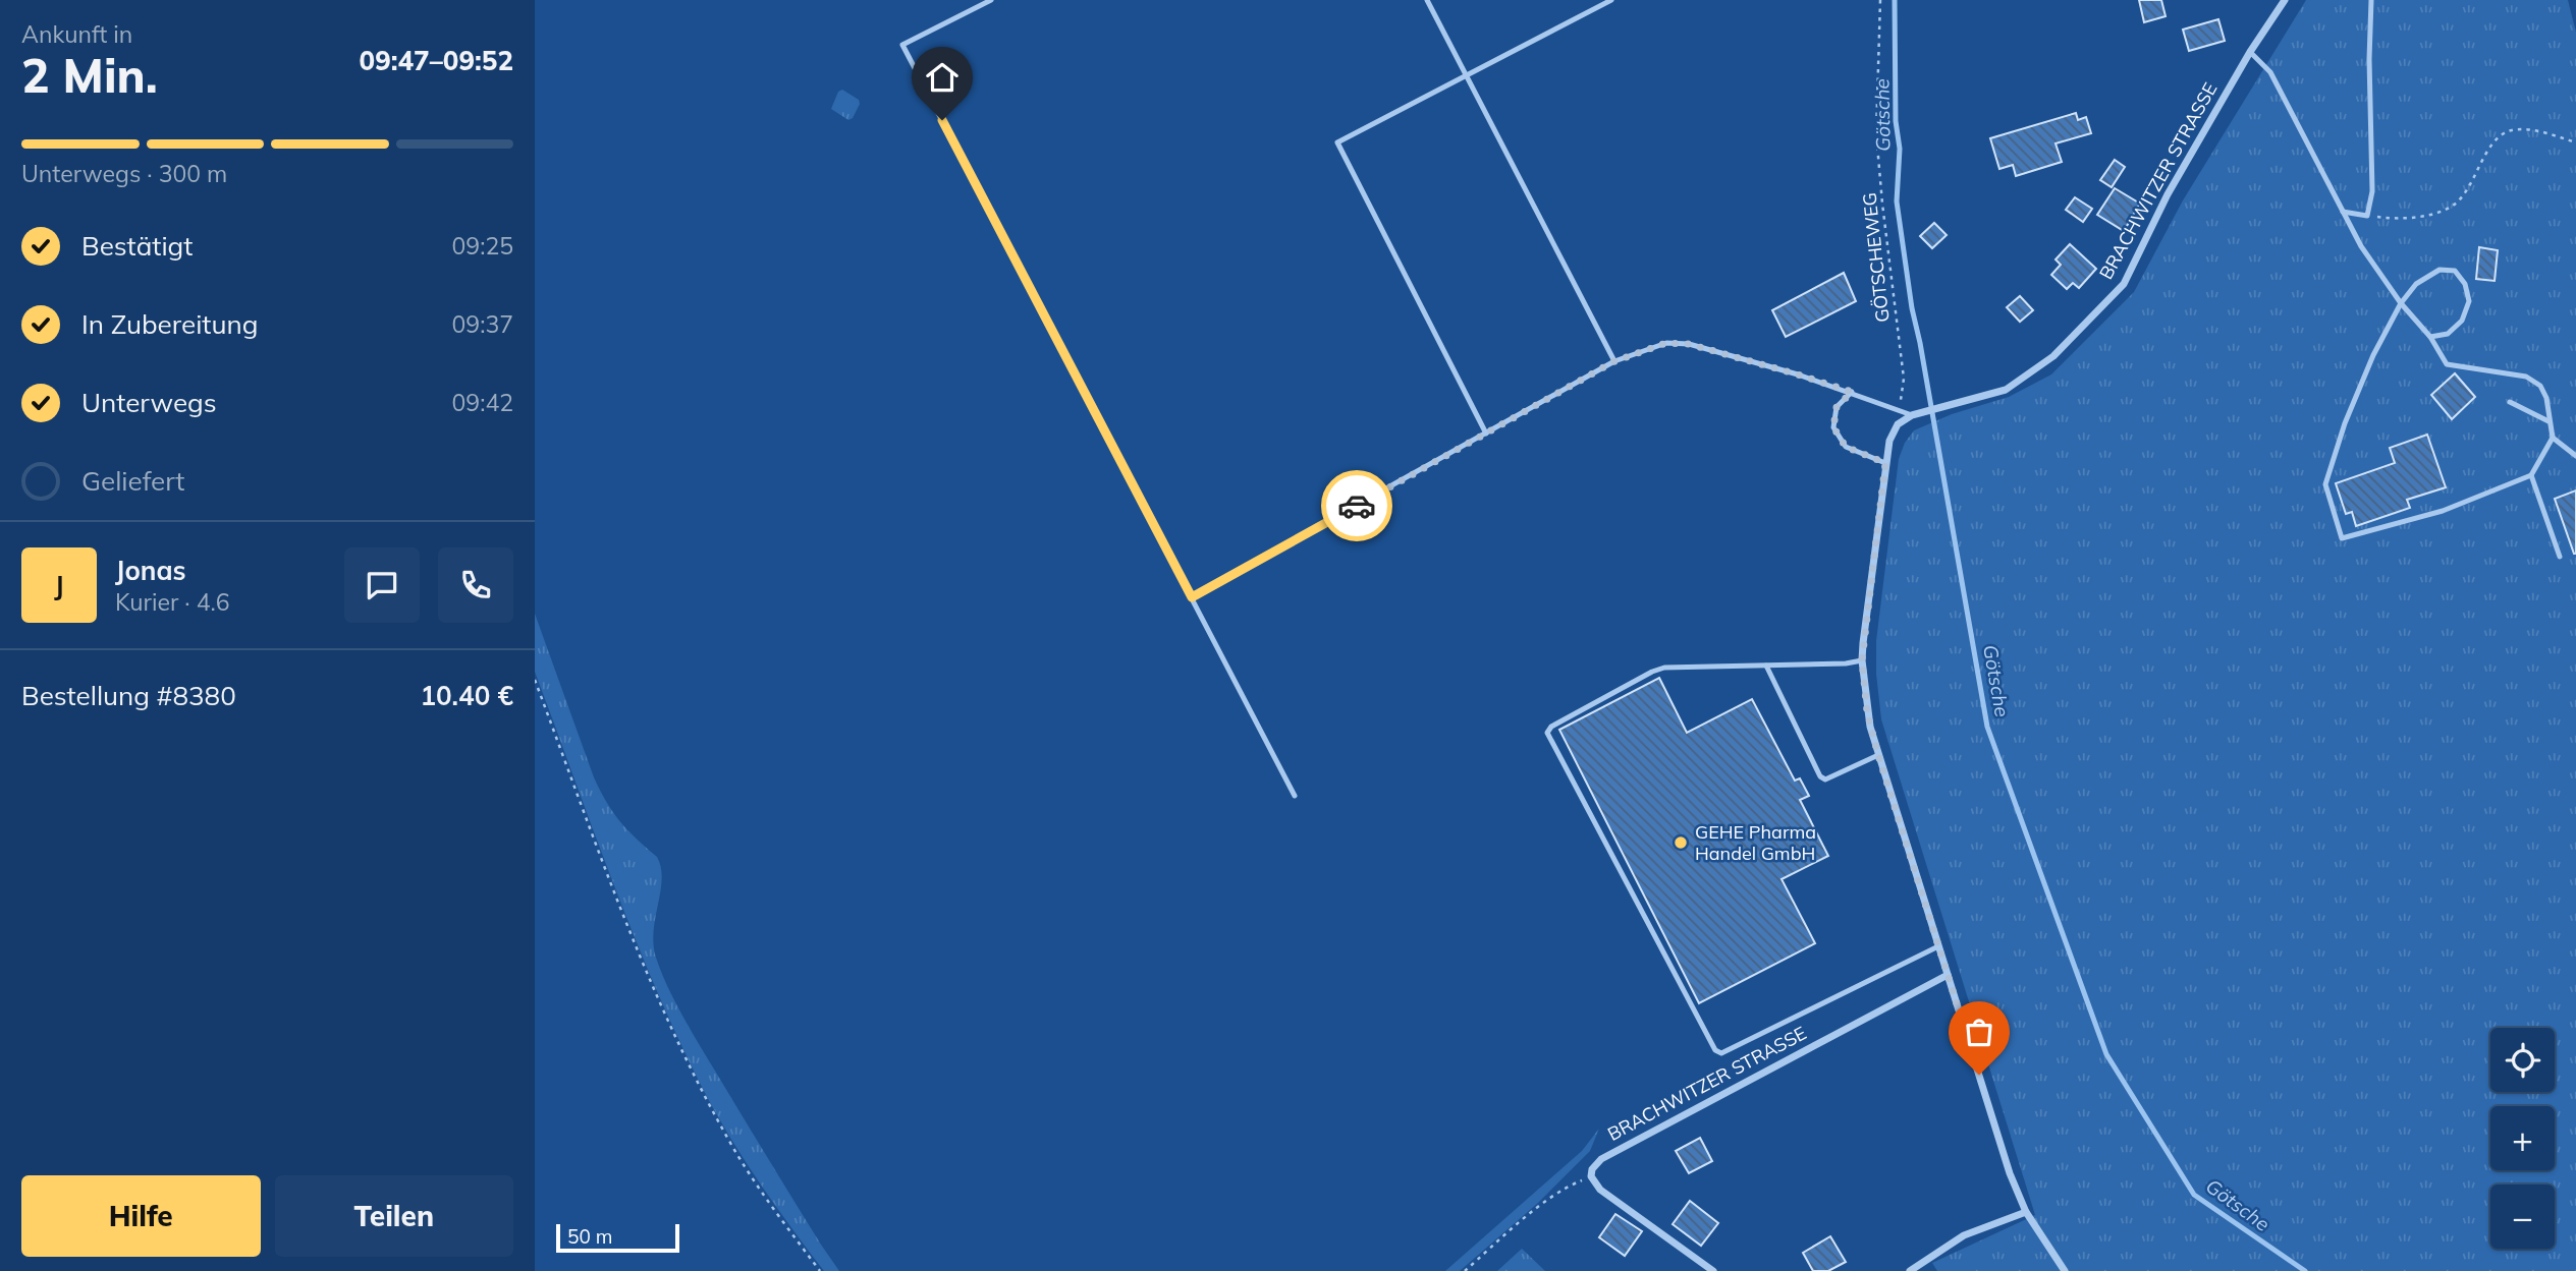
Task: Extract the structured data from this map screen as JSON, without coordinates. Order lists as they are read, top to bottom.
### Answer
{
  "streets": {
    "street": ["BRACHWITZER STRASSE"],
    "path": ["GÖTSCHEWEG"]
  },
  "water": ["Götsche"],
  "places": ["GEHE Pharma Handel GmbH"],
  "scale_bar": "50 m",
  "page": {
    "heading": ["2 Min.", "Ankunft in", "09:47–09:52"],
    "panel": [
      "Jonas",
      "Kurier · 4.6",
      "Bestellung #8380",
      "10.40 €"
    ],
    "bar": "Unterwegs · 300 m",
    "list": [
      ["Bestätigt", "09:25"],
      ["In Zubereitung", "09:37"],
      ["Unterwegs", "09:42"],
      "Geliefert"
    ],
    "round": "J",
    "map_buttons": ["+", "−"],
    "buttons": ["Hilfe", "Teilen"],
    "scale": "50 m"
  }
}
